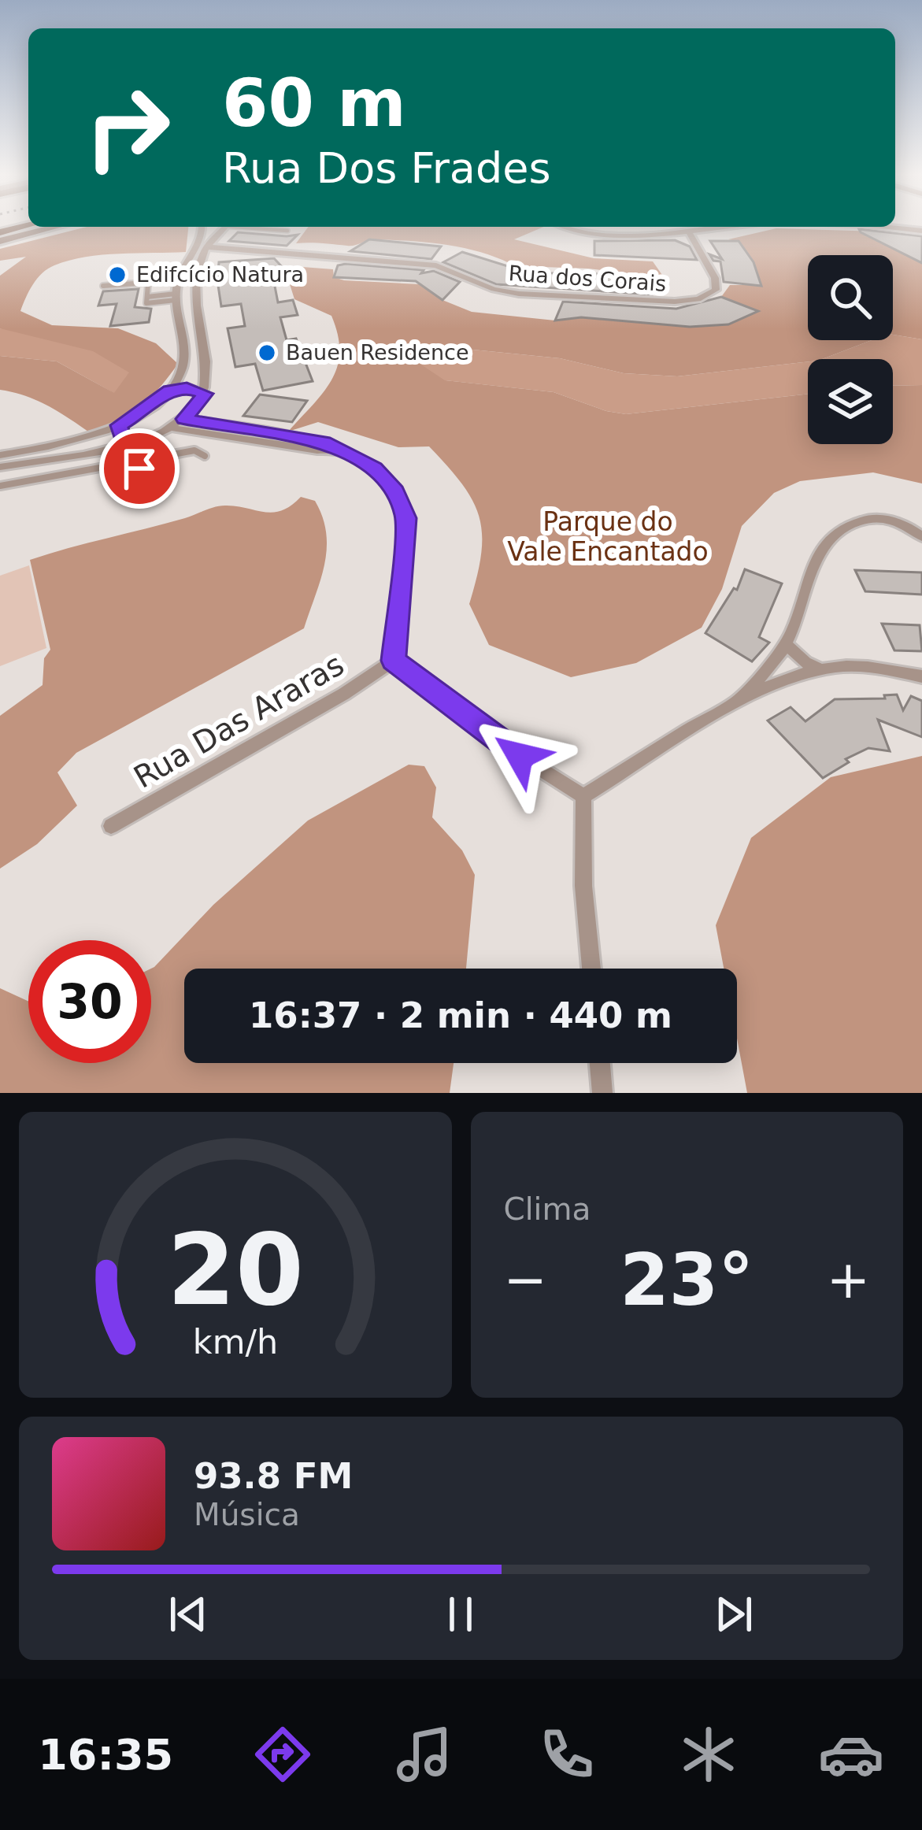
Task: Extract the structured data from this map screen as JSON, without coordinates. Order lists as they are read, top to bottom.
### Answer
{
  "streets": {
    "street": ["Rua dos Corais", "Rua Das Araras"]
  },
  "parks": ["Parque do Vale Encantado"],
  "places": ["Edifcício Natura", "Bauen Residence"],
  "page": {
    "turn": ["60 m", "Rua Dos Frades"],
    "limit": "30",
    "trip": "16:37 · 2 min · 440 m",
    "tile": "Clima",
    "heat": ["−", "23°", "+"],
    "song": ["93.8 FM", "Música"],
    "tabs": "16:35",
    "gauge": ["20", "km/h"]
  }
}
